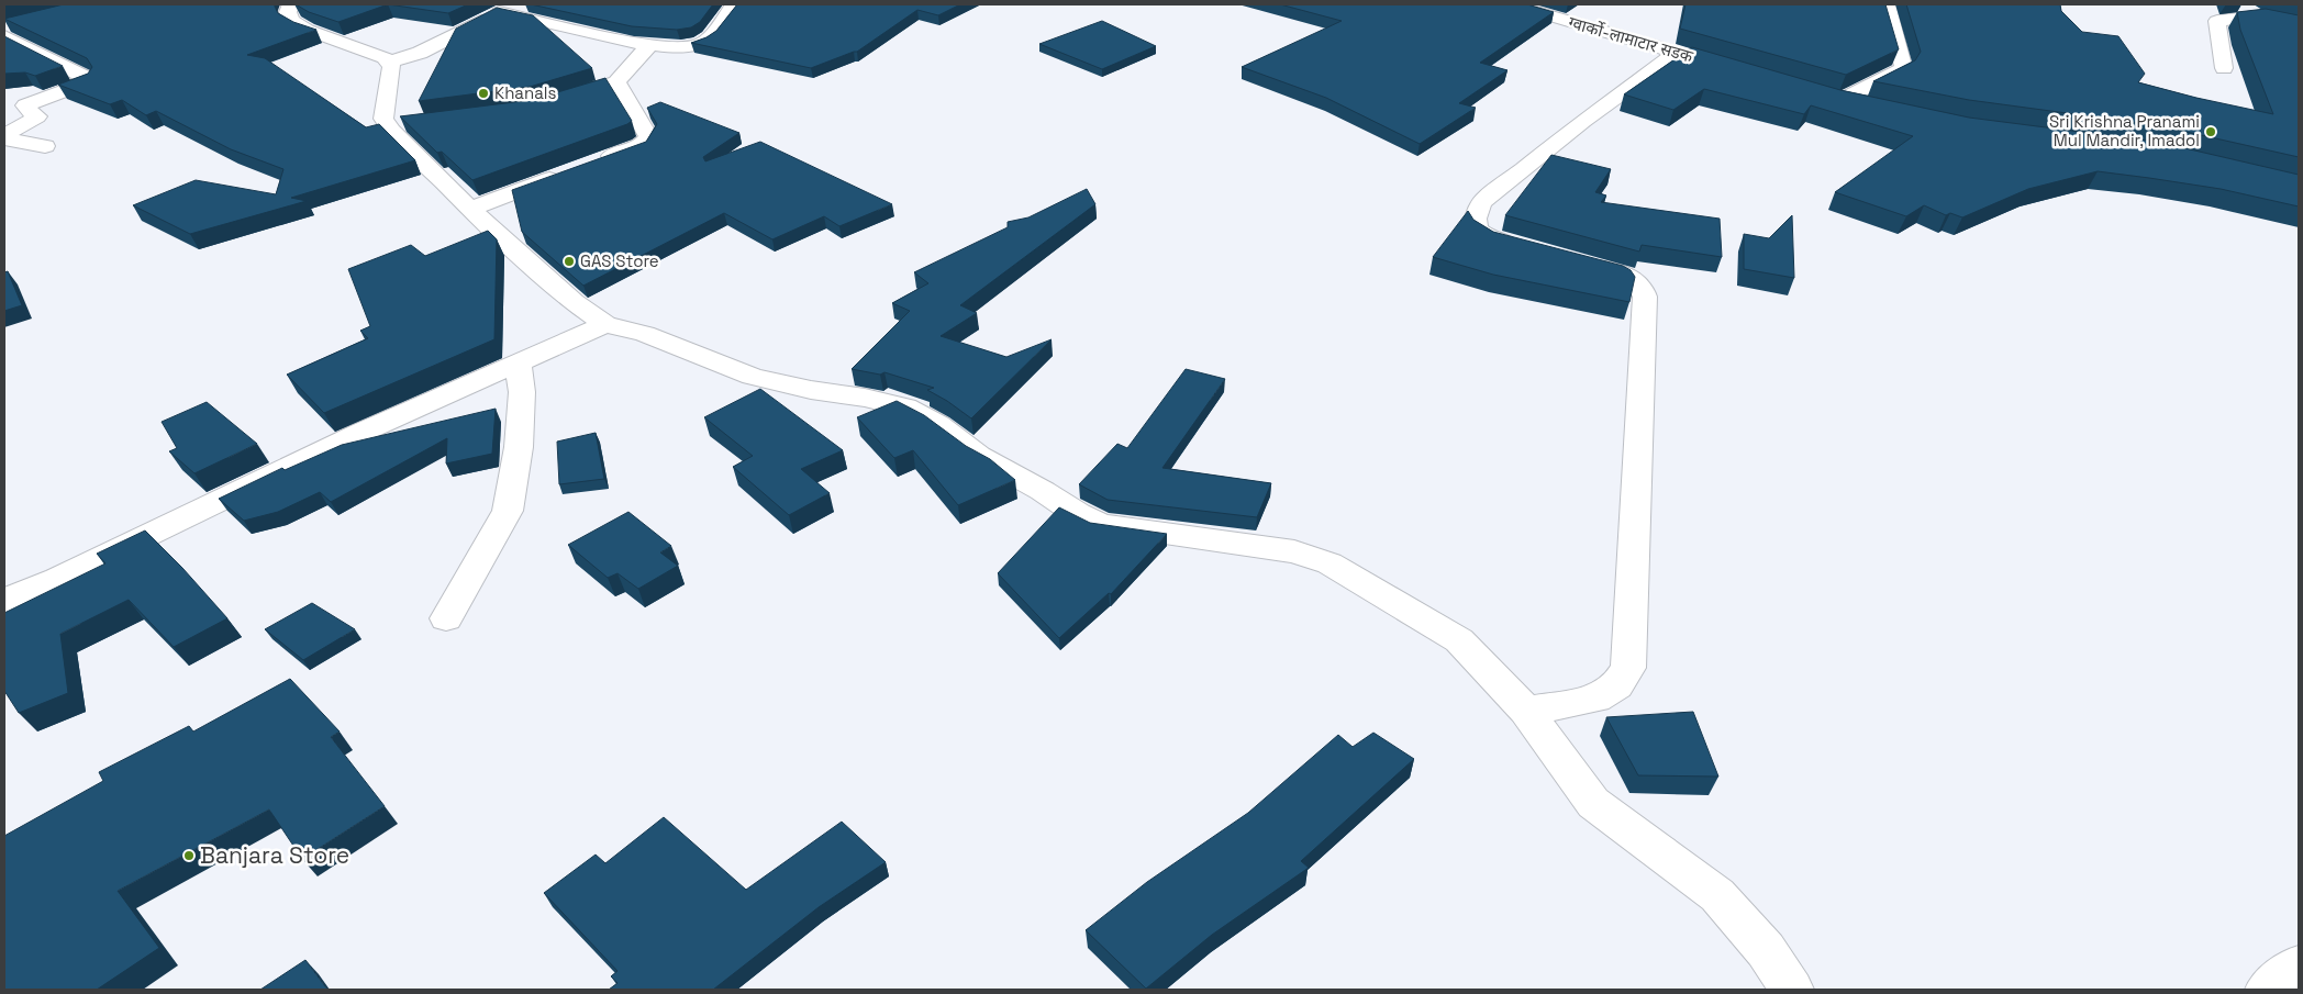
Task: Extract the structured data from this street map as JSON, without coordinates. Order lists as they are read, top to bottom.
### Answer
{
  "streets": {
    "street": ["ग्वार्को-लामाटार सडक"]
  },
  "places": [
    "Khanals",
    "Sri Krishna Pranami Mul Mandir, Imadol",
    "GAS Store",
    "Banjara Store"
  ]
}
